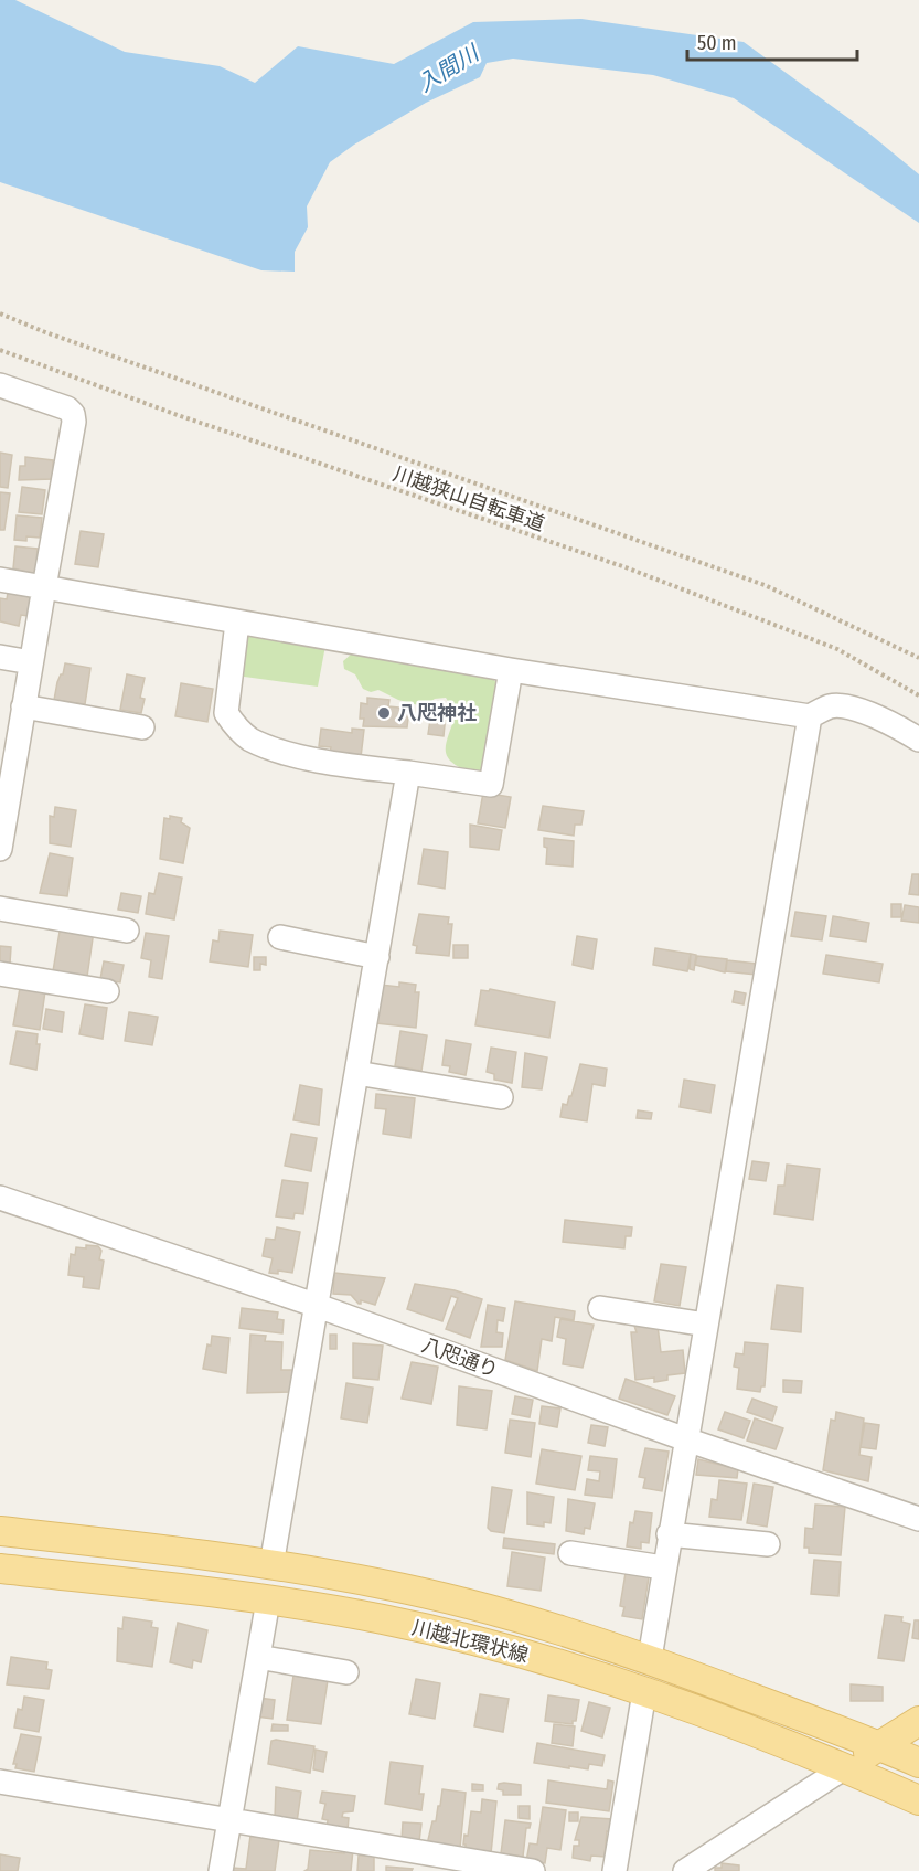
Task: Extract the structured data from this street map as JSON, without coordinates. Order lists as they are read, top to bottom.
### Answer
{
  "streets": {
    "main road": ["川越北環状線"],
    "street": ["八咫通り"],
    "path": ["川越狭山自転車道"]
  },
  "water": ["入間川"],
  "places": ["八咫神社"],
  "scale_bar": "50 m"
}
